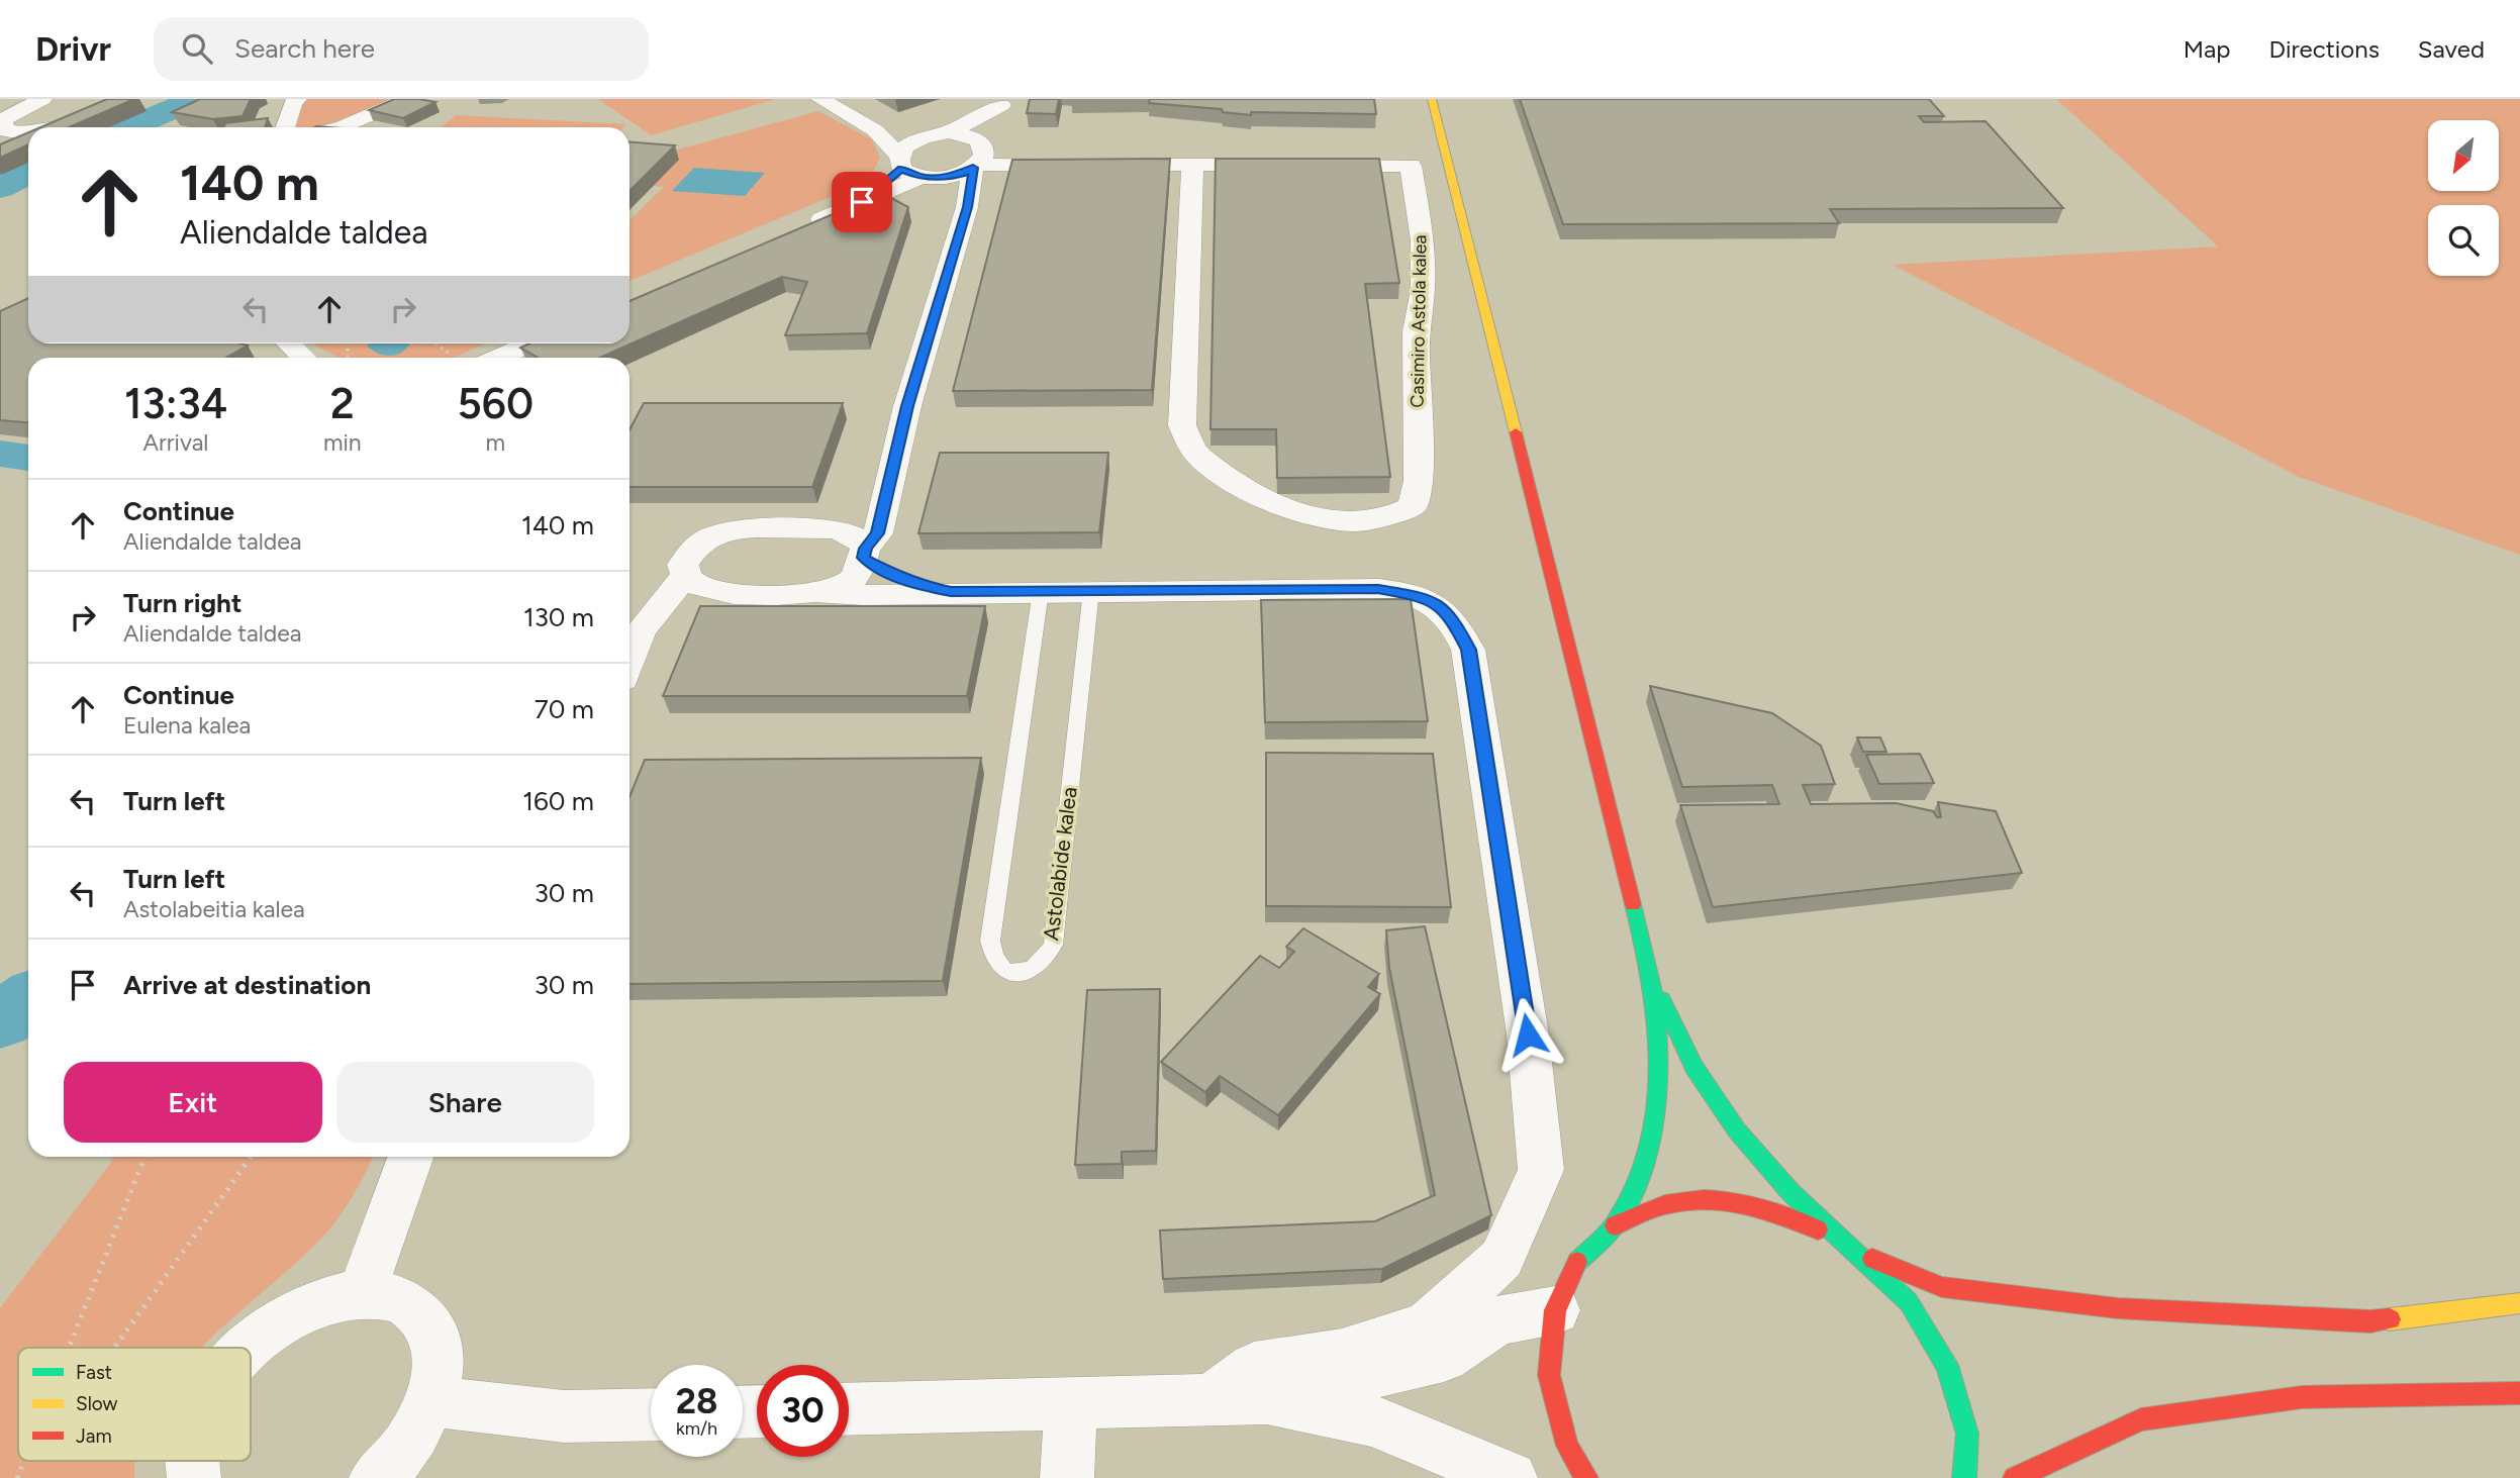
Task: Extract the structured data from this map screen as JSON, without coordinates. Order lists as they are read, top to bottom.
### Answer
{
  "streets": {
    "street": ["Casimiro Astola kalea"],
    "lane": ["Astolabide kalea"]
  },
  "legend": ["Fast", "Slow", "Jam"],
  "north": "bottom left",
  "page": {
    "header": "Drivr",
    "search": "Search here",
    "nav": ["Map", "Directions", "Saved"],
    "turn": ["140 m", "Aliendalde taldea"],
    "eta": [
      "13:34",
      "Arrival",
      "2",
      "min",
      "560",
      "m"
    ],
    "list": [
      {
        "name": "Continue",
        "note": "Aliendalde taldea",
        "value": "140 m"
      },
      {
        "name": "Turn right",
        "note": "Aliendalde taldea",
        "value": "130 m"
      },
      {
        "name": "Continue",
        "note": "Eulena kalea",
        "value": "70 m"
      },
      {
        "name": "Turn left",
        "value": "160 m"
      },
      {
        "name": "Turn left",
        "note": "Astolabeitia kalea",
        "value": "30 m"
      },
      {
        "name": "Arrive at destination",
        "value": "30 m"
      }
    ],
    "buttons": ["Exit", "Share"],
    "speed": "28 km/h",
    "limit": "30"
  }
}
